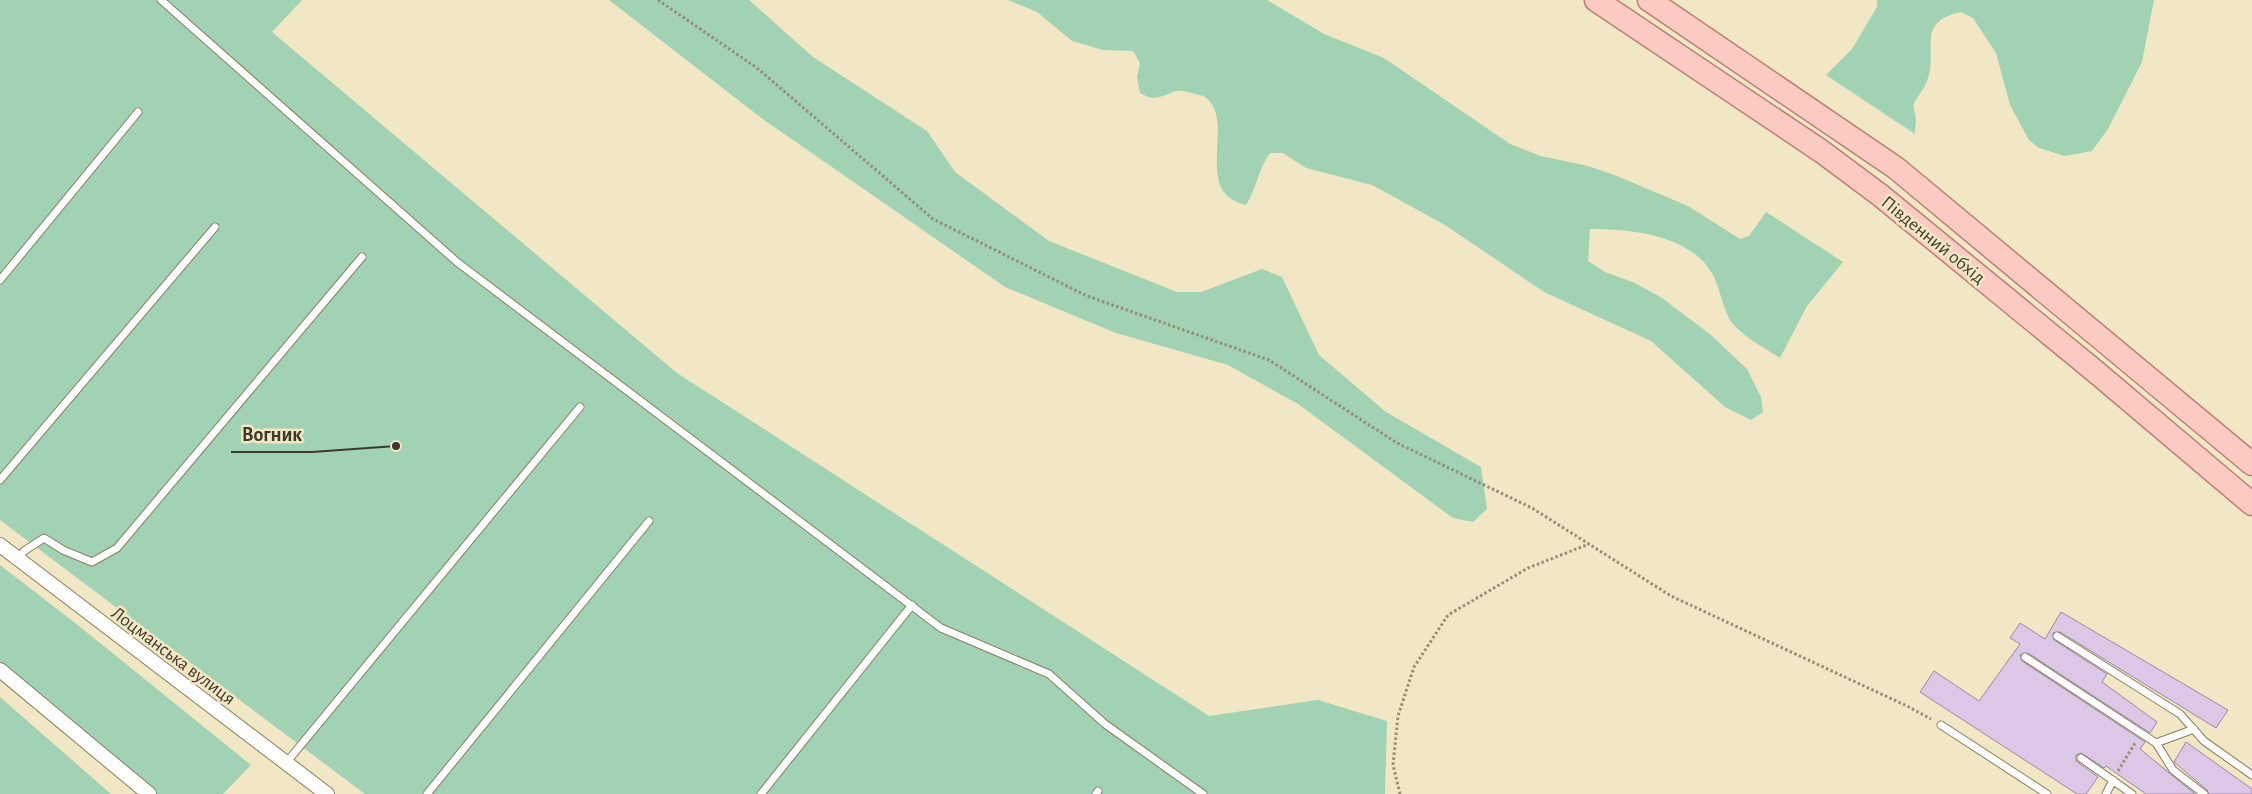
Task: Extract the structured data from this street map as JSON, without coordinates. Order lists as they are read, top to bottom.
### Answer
{
  "streets": {
    "main road": ["Південний обхід"],
    "street": ["Лоцманська вулиця"]
  },
  "places": ["Вогник"]
}
